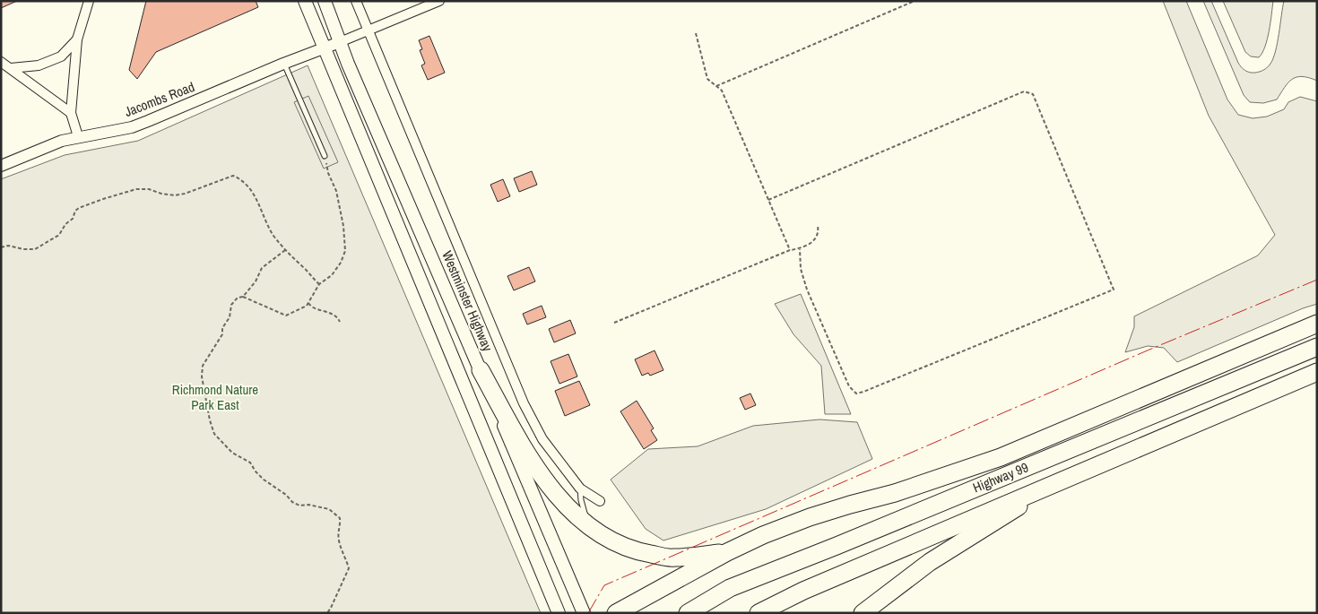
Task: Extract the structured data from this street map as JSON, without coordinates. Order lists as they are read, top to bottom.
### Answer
{
  "streets": {
    "highway": ["Highway 99"],
    "main road": ["Westminster Highway"],
    "street": ["Jacombs Road"]
  },
  "crossings": [
    ["Jacombs Road", "Westminster Highway"]
  ],
  "parks": ["Richmond Nature Park East"]
}
